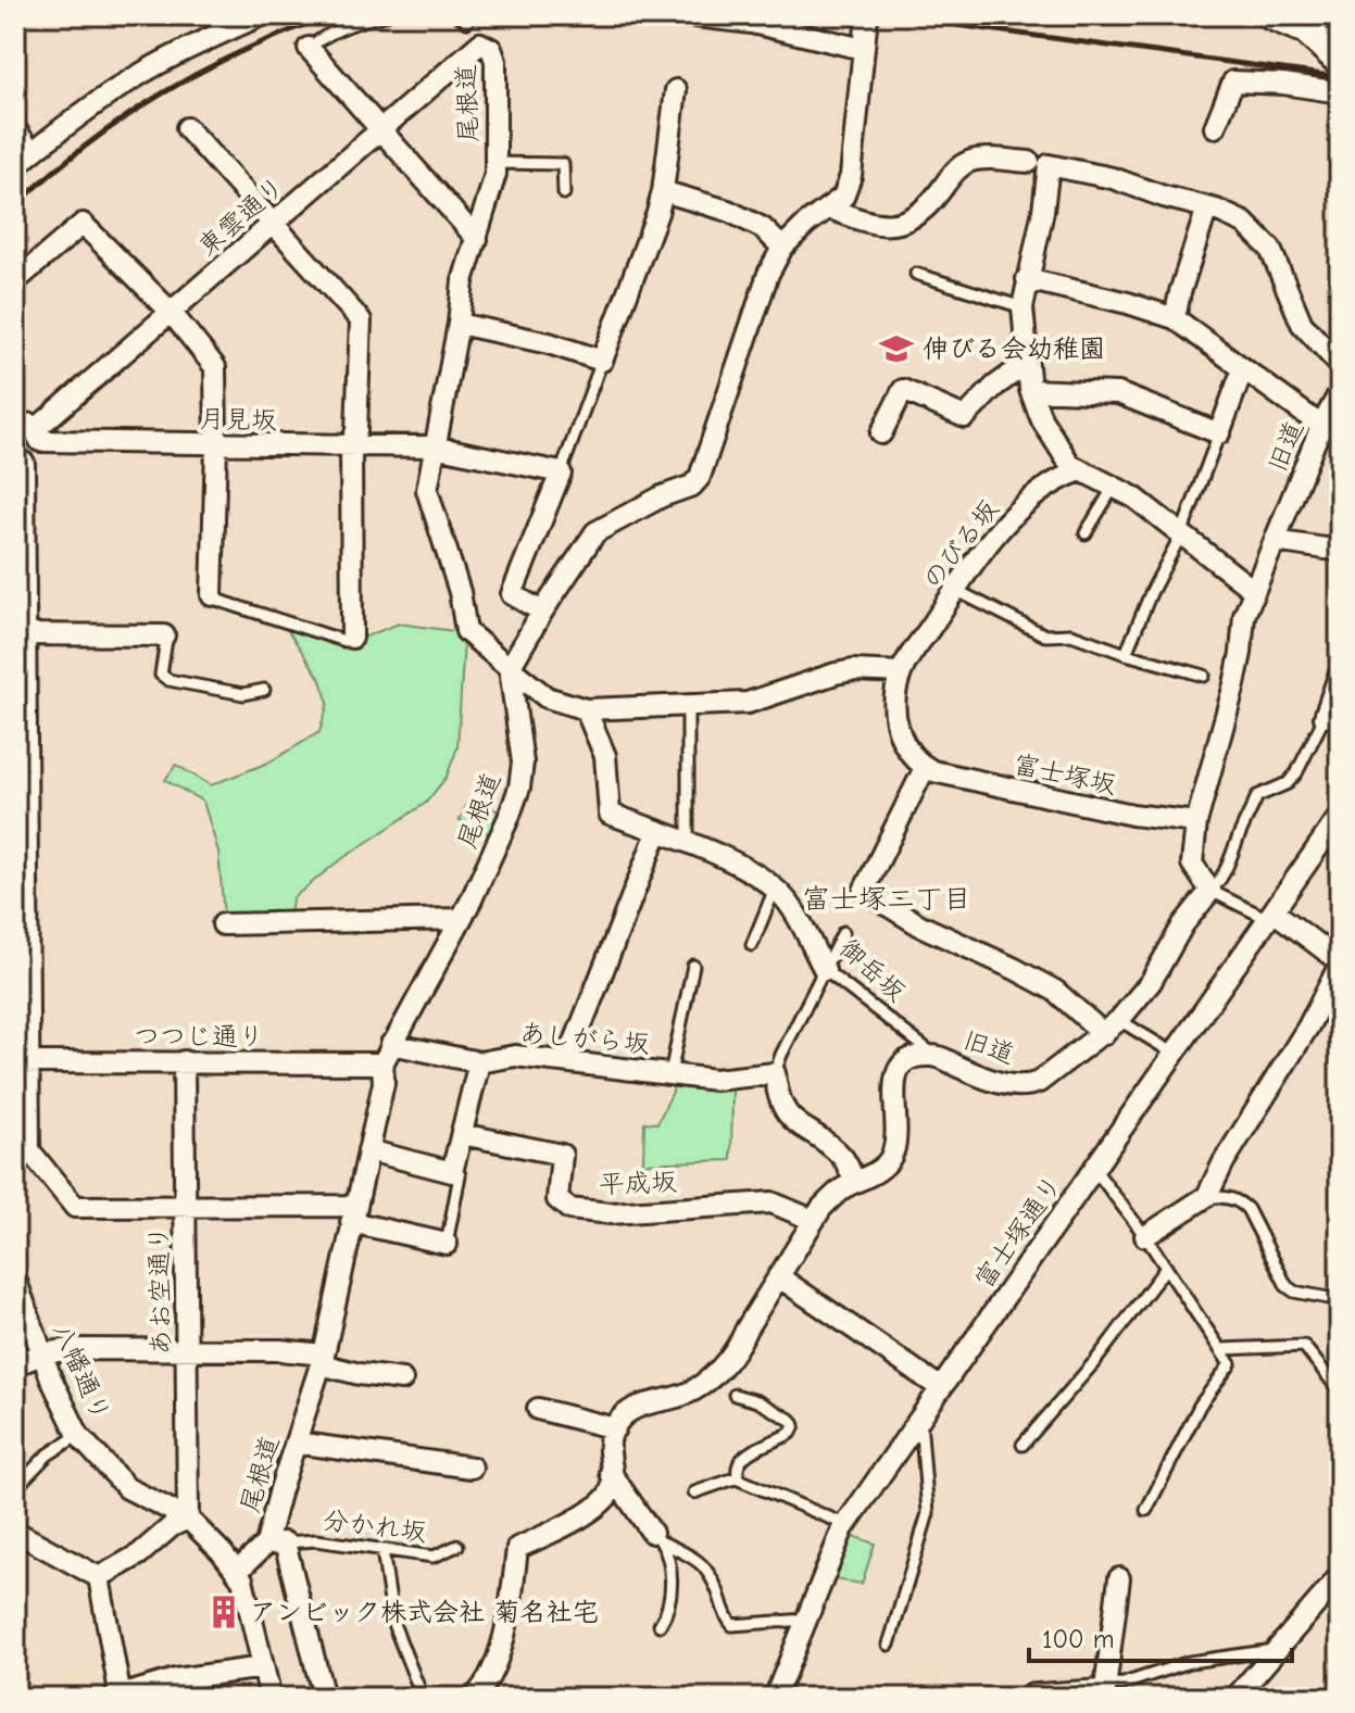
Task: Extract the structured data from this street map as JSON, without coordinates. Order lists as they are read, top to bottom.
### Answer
{
  "streets": {
    "street": [
      "尾根道",
      "東雲通り",
      "月見坂",
      "旧道",
      "のびる坂",
      "富士塚坂",
      "御岳坂",
      "つつじ通り",
      "あしがら坂",
      "平成坂",
      "富士塚通り",
      "あお空通り",
      "八幡通り"
    ],
    "lane": ["分かれ坂"]
  },
  "crossings": [
    ["尾根道", "東雲通り"],
    ["尾根道", "月見坂"],
    ["尾根道", "つつじ通り"],
    ["尾根道", "あしがら坂"],
    ["尾根道", "分かれ坂"],
    ["東雲通り", "月見坂"],
    ["旧道", "富士塚坂"],
    ["旧道", "御岳坂"],
    ["旧道", "平成坂"],
    ["つつじ通り", "あお空通り"],
    ["あお空通り", "八幡通り"]
  ],
  "districts": ["富士塚二丁目"],
  "places": {
    "school or university": ["伸びる会幼稚園"],
    "building": ["アンビック株式会社 菊名社宅"]
  },
  "scale_bar": "100 m"
}
